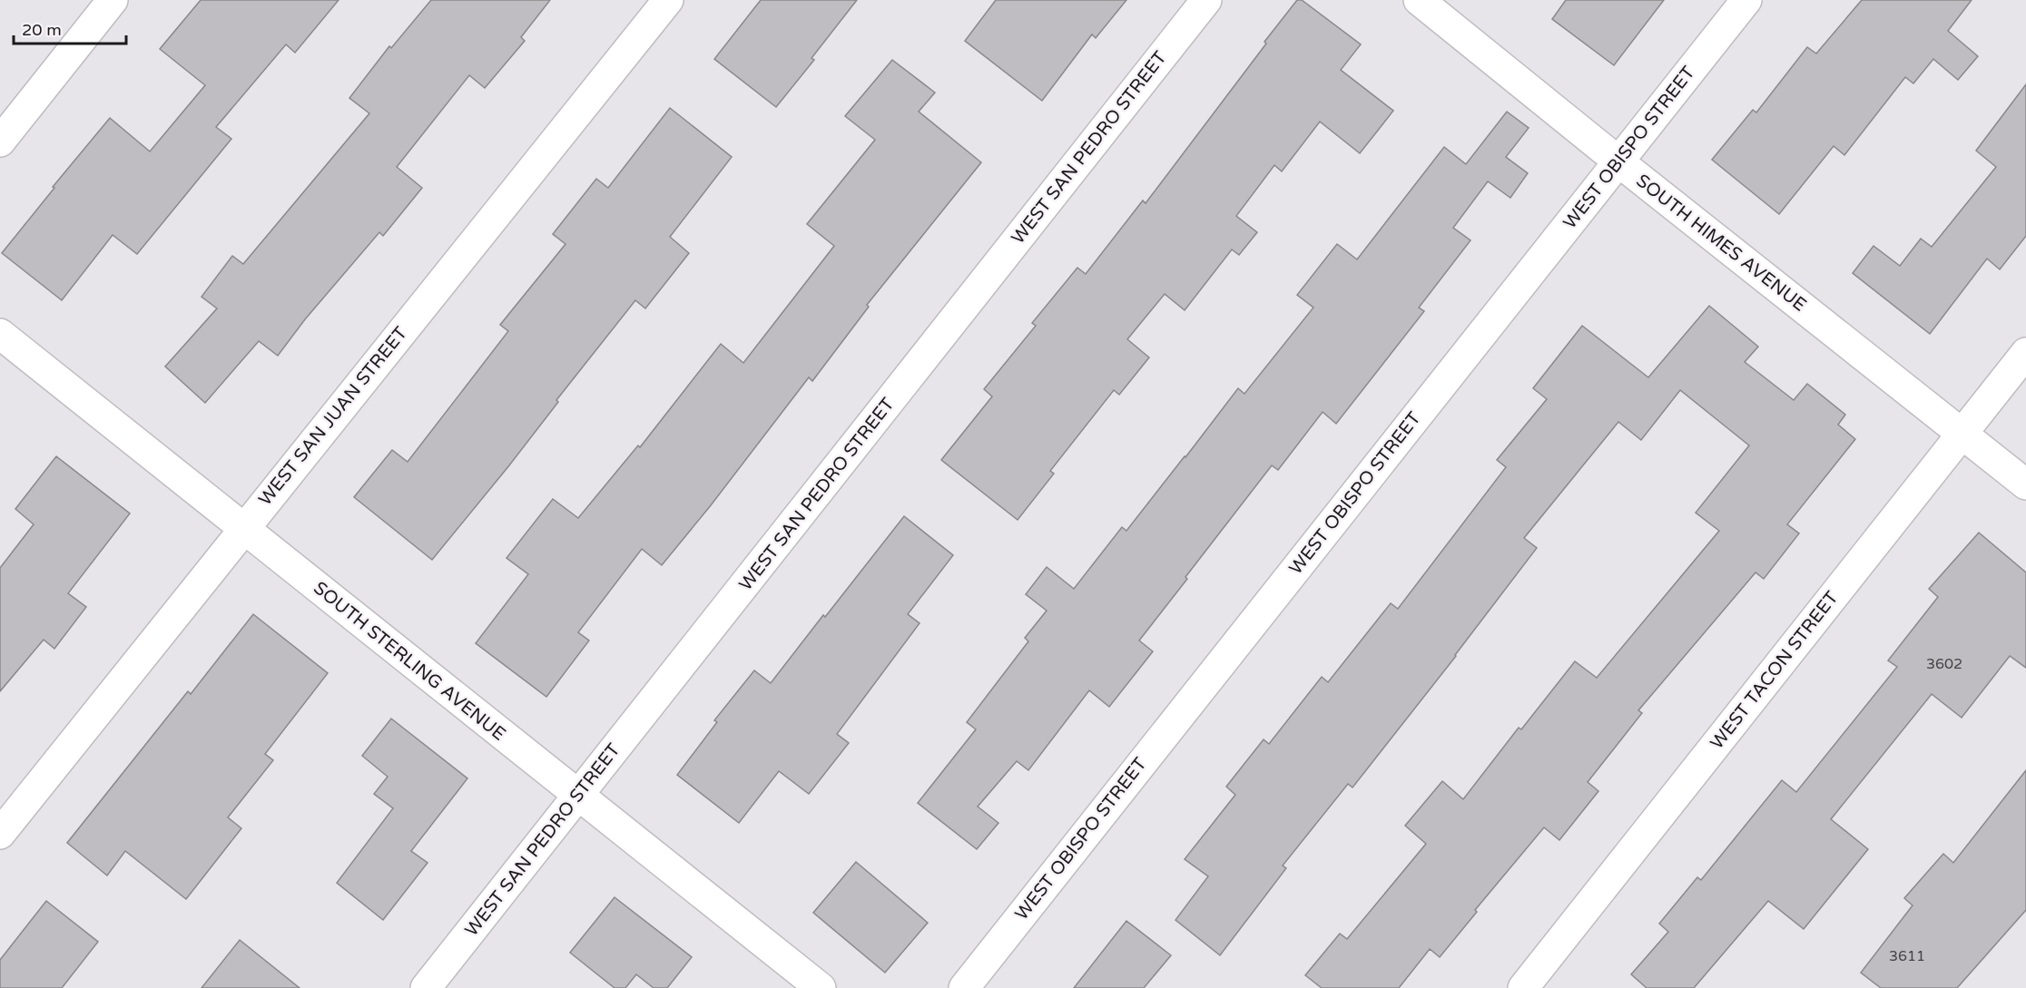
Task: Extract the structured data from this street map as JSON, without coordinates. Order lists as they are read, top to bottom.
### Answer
{
  "streets": {
    "street": [
      "WEST SAN PEDRO STREET",
      "WEST OBISPO STREET",
      "SOUTH HIMES AVENUE",
      "WEST SAN JUAN STREET",
      "SOUTH STERLING AVENUE",
      "WEST TACON STREET"
    ]
  },
  "crossings": [
    ["WEST SAN PEDRO STREET", "SOUTH STERLING AVENUE"],
    ["WEST OBISPO STREET", "SOUTH HIMES AVENUE"],
    ["SOUTH HIMES AVENUE", "WEST TACON STREET"],
    ["WEST SAN JUAN STREET", "SOUTH STERLING AVENUE"]
  ],
  "house_numbers": ["3602", "3611"],
  "scale_bar": "20 m"
}
